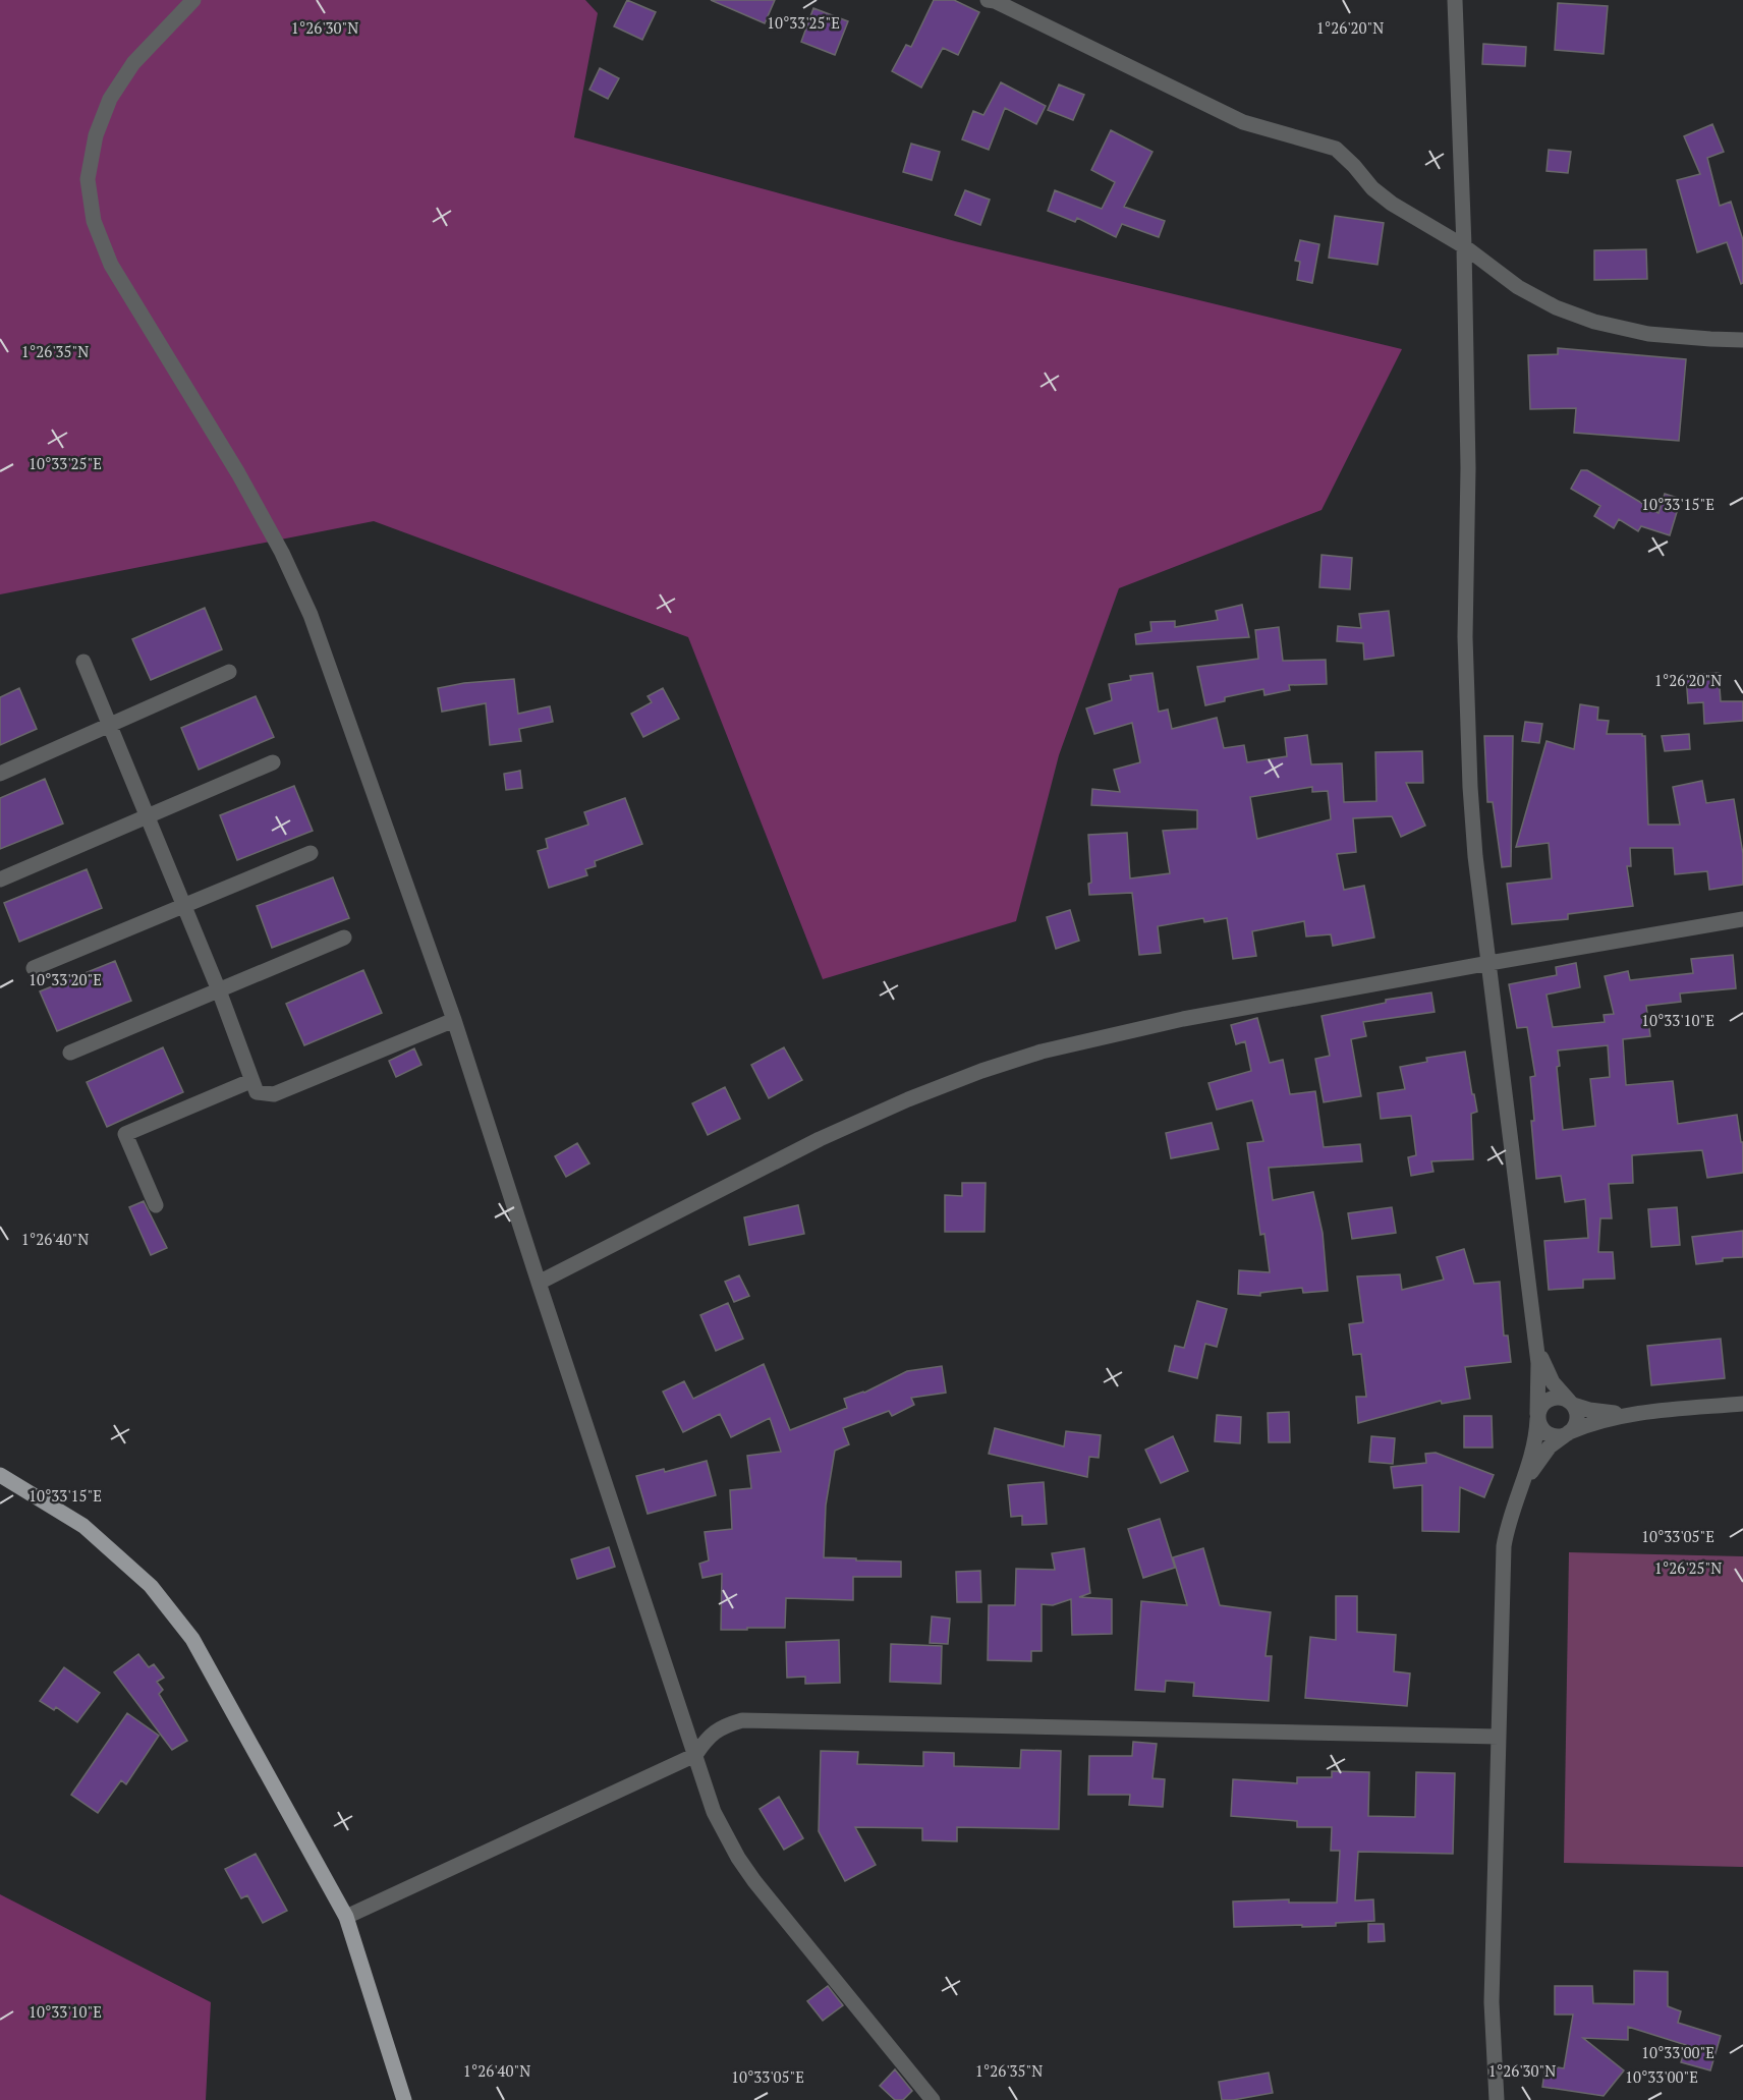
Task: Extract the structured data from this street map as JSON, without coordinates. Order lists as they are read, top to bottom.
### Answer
{
  "coordinates": [
    "10°33'25\"E",
    "1°26'30\"N",
    "1°26'20\"N",
    "1°26'35\"N",
    "10°33'15\"E",
    "10°33'20\"E",
    "10°33'10\"E",
    "1°26'40\"N",
    "10°33'05\"E",
    "1°26'25\"N",
    "10°33'00\"E"
  ]
}
